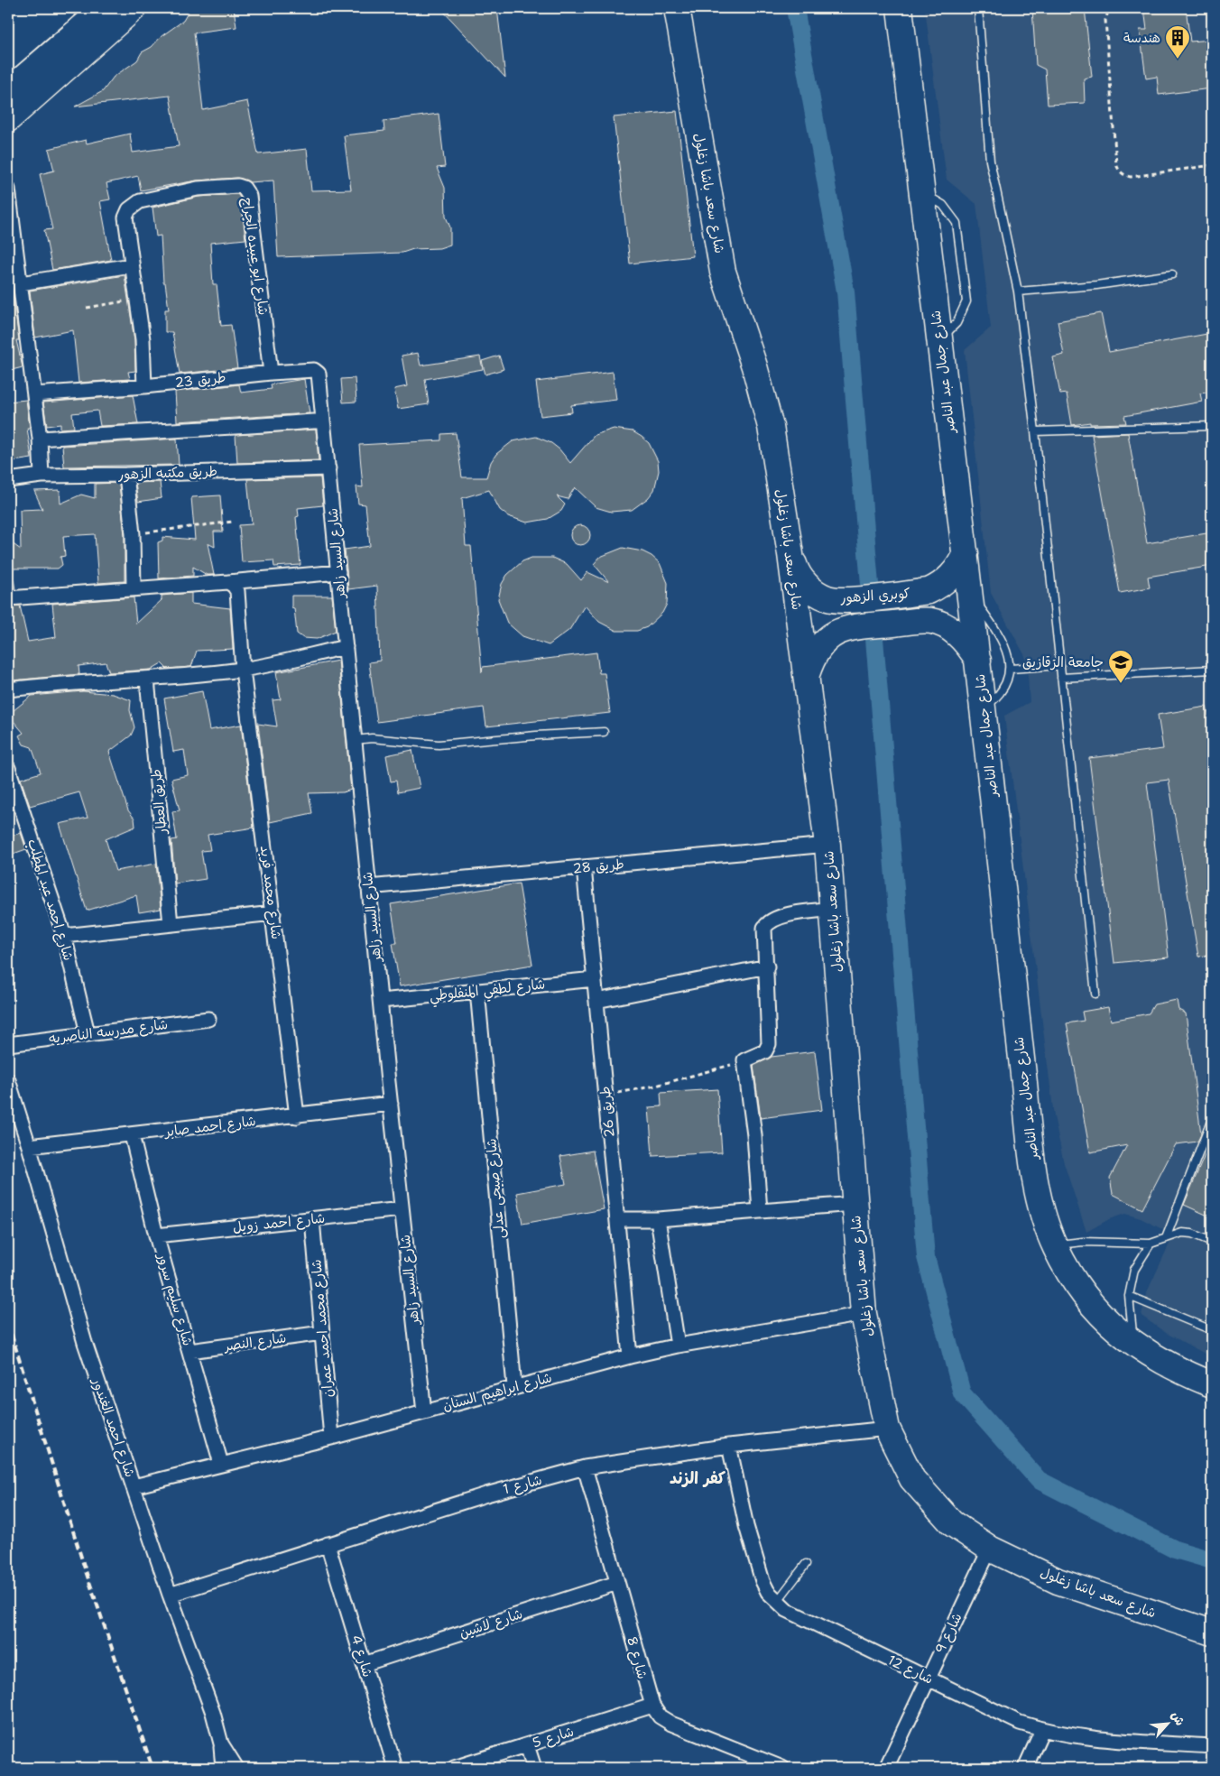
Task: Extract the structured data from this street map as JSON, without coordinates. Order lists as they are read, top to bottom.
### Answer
{
  "streets": {
    "highway": ["شارع سعد باشا زغلول", "شارع جمال عبد الناصر", "كوبري الزهور"],
    "street": [
      "شارع ابو عبيده الجراح",
      "طريق 23",
      "طريق مكتبه الزهور",
      "شارع السيد زاهر",
      "طريق العطار",
      "طريق 28",
      "شارع محمد فريد",
      "شارع احمد عبد المطلب",
      "شارع لطفي المنفلوطي",
      "شارع مدرسه الناصريه",
      "طريق 26",
      "شارع احمد صابر",
      "شارع صبحى عدلى",
      "شارع احمد زويل",
      "شارع سليم سرور",
      "شارع محمد احمد عمران",
      "شارع النصر",
      "شارع ابراهيم السنان",
      "شارع احمد الغندور",
      "شارع 1",
      "شارع لاشين",
      "شارع 9",
      "شارع 4",
      "شارع 8",
      "شارع 12",
      "شارع 5"
    ]
  },
  "crossings": [
    ["شارع سعد باشا زغلول", "كوبري الزهور"],
    ["شارع سعد باشا زغلول", "طريق 28"],
    ["شارع سعد باشا زغلول", "شارع ابراهيم السنان"],
    ["شارع سعد باشا زغلول", "شارع 1"],
    ["شارع سعد باشا زغلول", "شارع 9"],
    ["شارع ابو عبيده الجراح", "طريق 23"],
    ["شارع جمال عبد الناصر", "كوبري الزهور"],
    ["طريق 23", "شارع السيد زاهر"],
    ["طريق مكتبه الزهور", "شارع السيد زاهر"],
    ["شارع السيد زاهر", "طريق 28"],
    ["شارع السيد زاهر", "شارع لطفي المنفلوطي"],
    ["شارع السيد زاهر", "شارع احمد صابر"],
    ["شارع السيد زاهر", "شارع احمد زويل"],
    ["شارع السيد زاهر", "شارع ابراهيم السنان"],
    ["طريق 28", "طريق 26"],
    ["شارع محمد فريد", "شارع احمد صابر"],
    ["شارع احمد عبد المطلب", "شارع مدرسه الناصريه"],
    ["شارع لطفي المنفلوطي", "طريق 26"],
    ["شارع لطفي المنفلوطي", "شارع صبحى عدلى"],
    ["طريق 26", "شارع ابراهيم السنان"],
    ["شارع احمد صابر", "شارع سليم سرور"],
    ["شارع احمد صابر", "شارع احمد الغندور"],
    ["شارع صبحى عدلى", "شارع ابراهيم السنان"],
    ["شارع احمد زويل", "شارع سليم سرور"],
    ["شارع احمد زويل", "شارع محمد احمد عمران"],
    ["شارع سليم سرور", "شارع النصر"],
    ["شارع سليم سرور", "شارع ابراهيم السنان"],
    ["شارع محمد احمد عمران", "شارع النصر"],
    ["شارع محمد احمد عمران", "شارع ابراهيم السنان"],
    ["شارع ابراهيم السنان", "شارع احمد الغندور"],
    ["شارع احمد الغندور", "شارع 1"],
    ["شارع 1", "شارع 4"],
    ["شارع 1", "شارع 8"],
    ["شارع 1", "شارع 12"],
    ["شارع لاشين", "شارع 4"],
    ["شارع لاشين", "شارع 8"],
    ["شارع 9", "شارع 12"],
    ["شارع 8", "شارع 5"]
  ],
  "districts": ["كفر الزند"],
  "places": {
    "building": ["هندسة"],
    "school or university": ["جامعة الزقازيق"]
  },
  "north": "top right"
}
